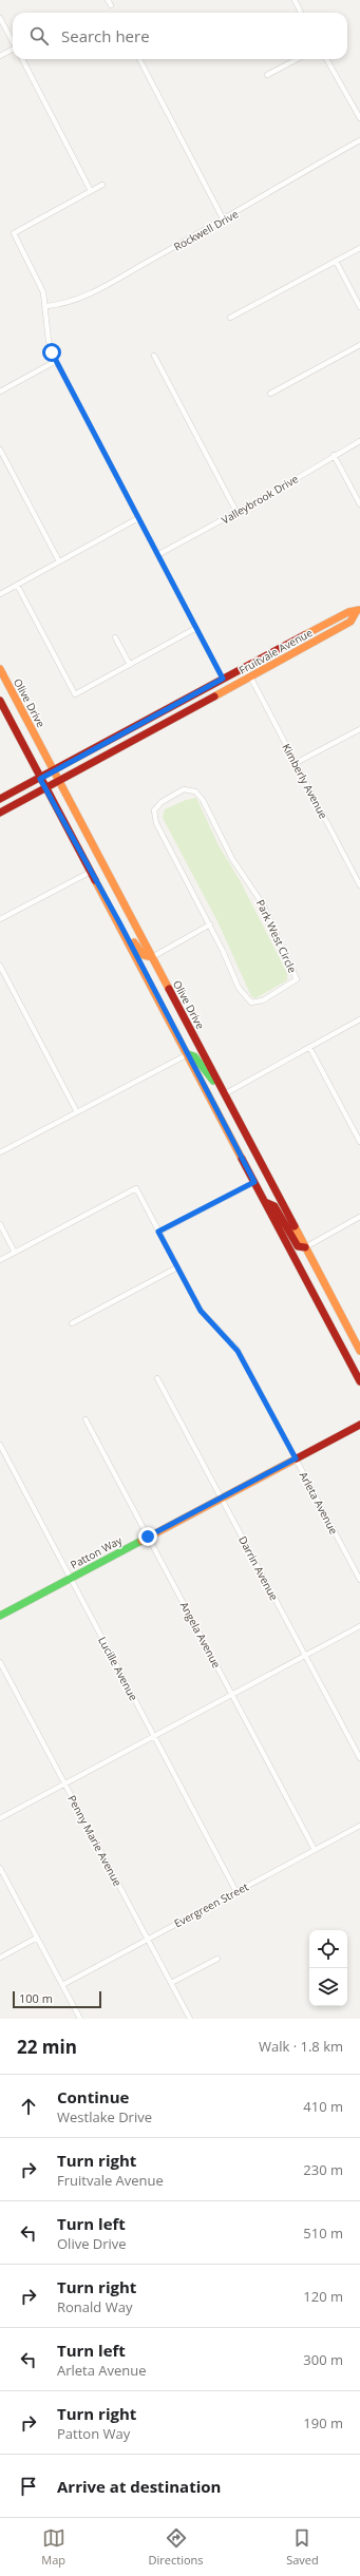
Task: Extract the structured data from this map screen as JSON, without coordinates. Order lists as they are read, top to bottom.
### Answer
{
  "streets": {
    "main road": ["Fruitvale Avenue", "Olive Drive", "Patton Way"],
    "street": [
      "Rockwell Drive",
      "Valleybrook Drive",
      "Kimberly Avenue",
      "Park West Circle",
      "Arleta Avenue",
      "Darrin Avenue",
      "Angela Avenue",
      "Lucille Avenue",
      "Penny Marie Avenue",
      "Evergreen Street"
    ]
  },
  "crossings": [
    ["Fruitvale Avenue", "Olive Drive"],
    ["Fruitvale Avenue", "Kimberly Avenue"],
    ["Arleta Avenue", "Patton Way"],
    ["Patton Way", "Darrin Avenue"],
    ["Patton Way", "Angela Avenue"],
    ["Patton Way", "Lucille Avenue"],
    ["Angela Avenue", "Evergreen Street"],
    ["Lucille Avenue", "Evergreen Street"],
    ["Penny Marie Avenue", "Evergreen Street"]
  ],
  "scale_bar": "100 m",
  "page": {
    "search": "Search here",
    "scale": "100 m",
    "heading": ["22 min", "Walk · 1.8 km"],
    "list": [
      ["Continue", "Westlake Drive", "410 m"],
      ["Turn right", "Fruitvale Avenue", "230 m"],
      ["Turn left", "Olive Drive", "510 m"],
      ["Turn right", "Ronald Way", "120 m"],
      ["Turn left", "Arleta Avenue", "300 m"],
      ["Turn right", "Patton Way", "190 m"],
      "Arrive at destination"
    ],
    "nav": ["Map", "Directions", "Saved"]
  }
}
